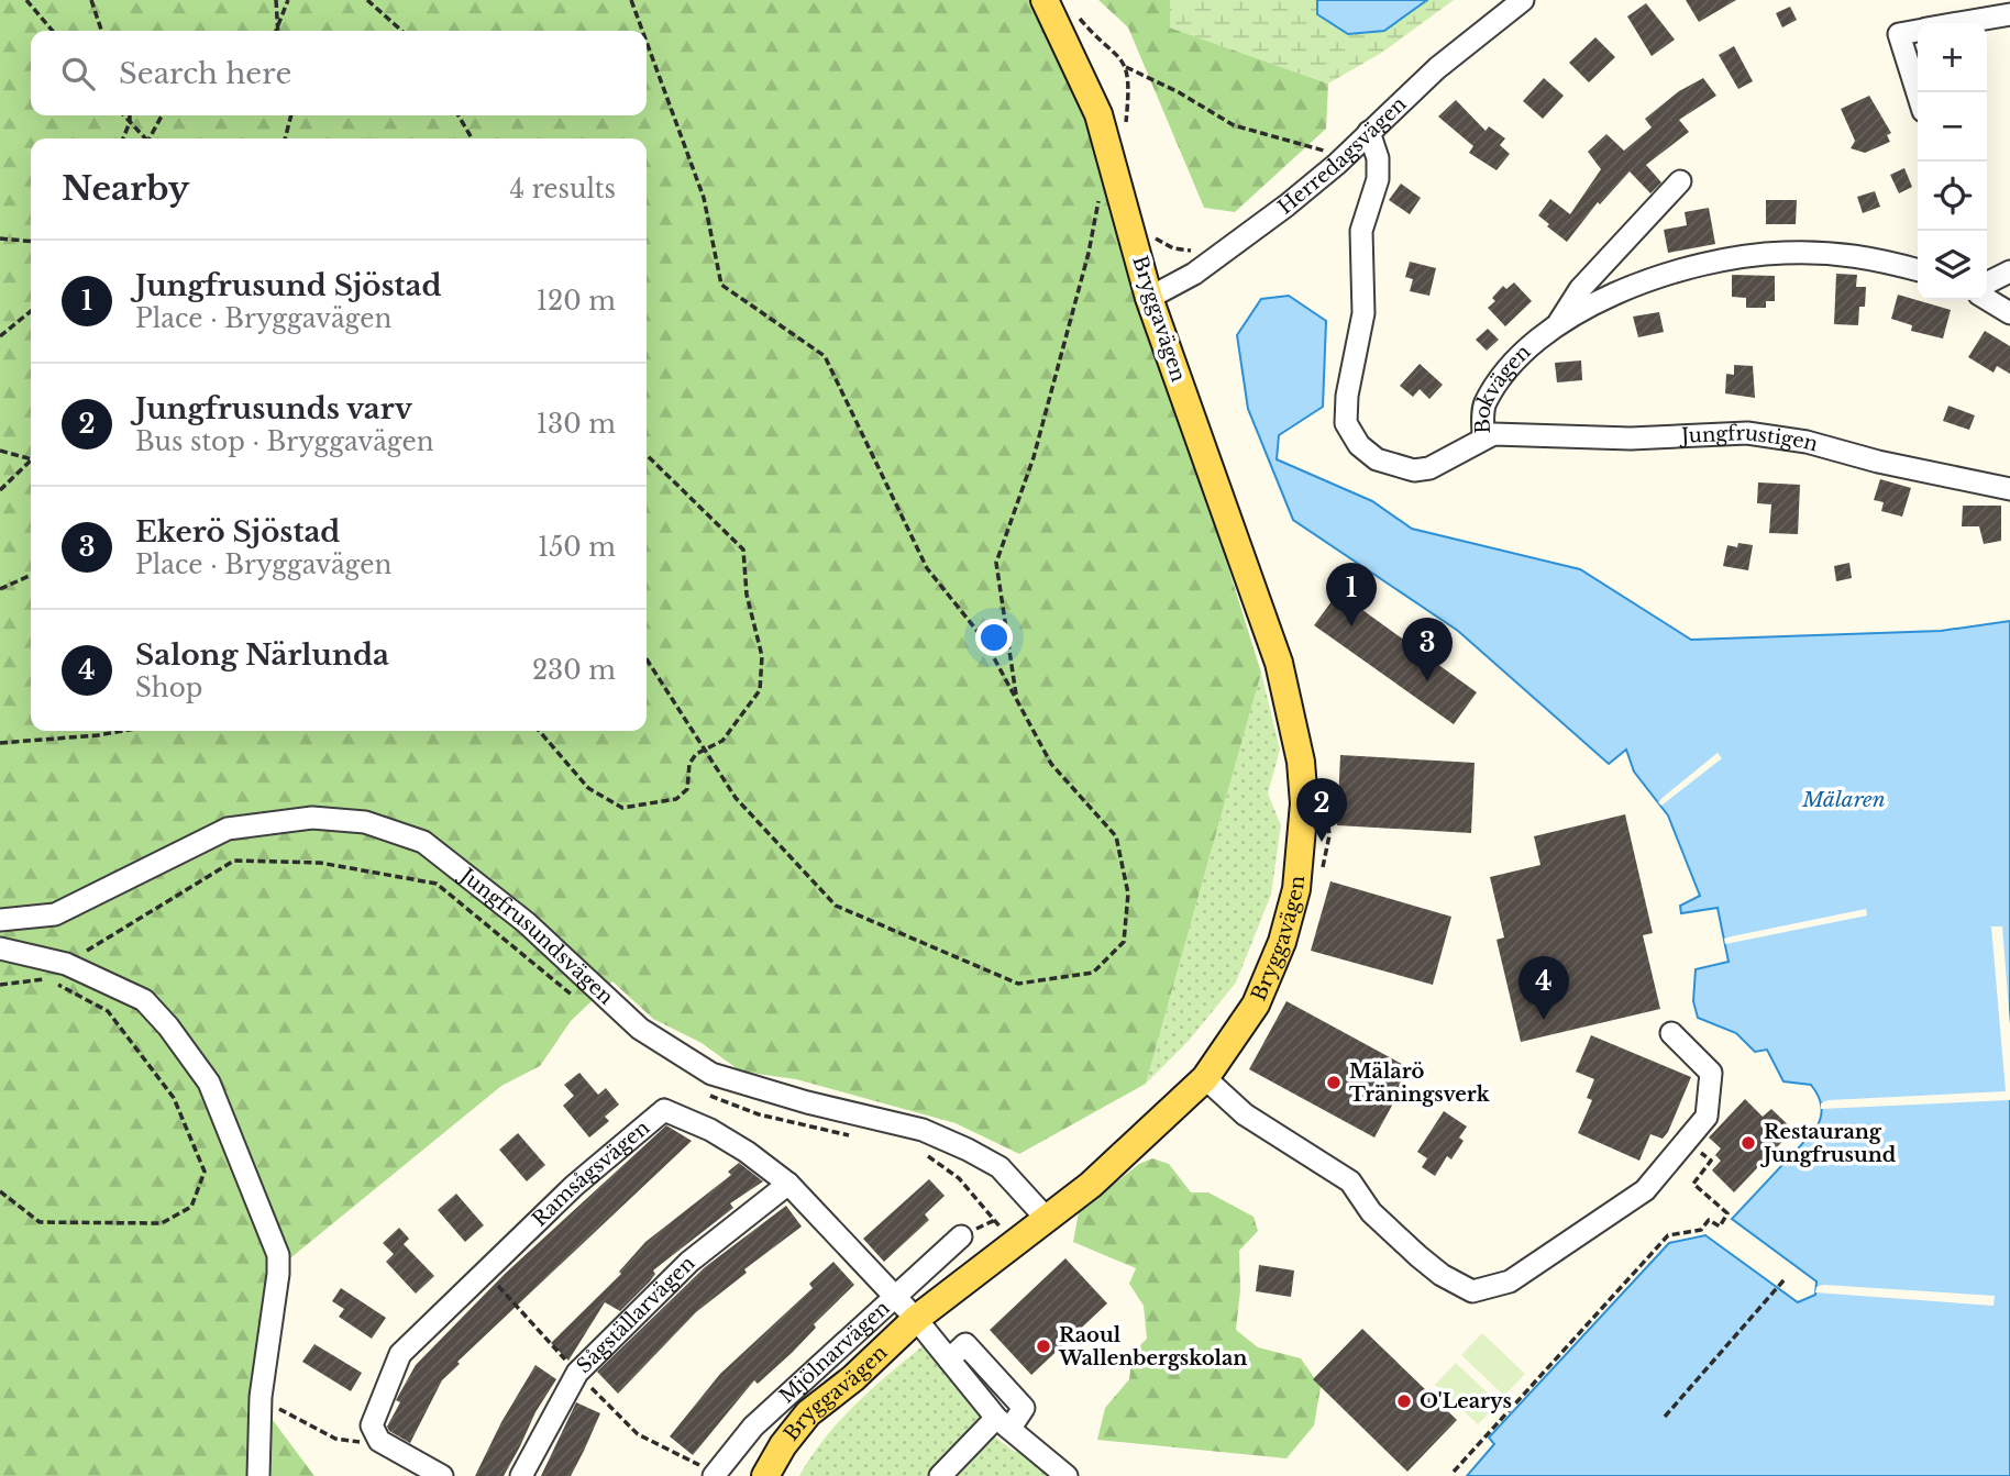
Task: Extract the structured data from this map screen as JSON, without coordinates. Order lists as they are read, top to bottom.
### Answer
{
  "streets": {
    "main road": ["Bryggavägen"],
    "street": [
      "Herredagsvägen",
      "Bokvägen",
      "Jungfrustigen",
      "Jungfrusundsvägen",
      "Ramsågsvägen",
      "Sågställarvägen",
      "Mjölnarvägen"
    ]
  },
  "crossings": [
    ["Herredagsvägen", "Bryggavägen"],
    ["Herredagsvägen", "Bokvägen"],
    ["Bryggavägen", "Jungfrusundsvägen"],
    ["Bryggavägen", "Ramsågsvägen"],
    ["Bokvägen", "Jungfrustigen"],
    ["Ramsågsvägen", "Sågställarvägen"],
    ["Ramsågsvägen", "Mjölnarvägen"]
  ],
  "water": ["Mälaren"],
  "places": [
    "Mälarö Träningsverk",
    "Restaurang Jungfrusund",
    "Raoul Wallenbergskolan",
    "O'Learys"
  ],
  "page": {
    "map_buttons": ["+", "−"],
    "search": "Search here",
    "heading": ["Nearby", "4 results"],
    "list": [
      {
        "mark": "1",
        "name": "Jungfrusund Sjöstad",
        "note": "Place · Bryggavägen",
        "value": "120 m"
      },
      {
        "mark": "2",
        "name": "Jungfrusunds varv",
        "note": "Bus stop · Bryggavägen",
        "value": "130 m"
      },
      {
        "mark": "3",
        "name": "Ekerö Sjöstad",
        "note": "Place · Bryggavägen",
        "value": "150 m"
      },
      {
        "mark": "4",
        "name": "Salong Närlunda",
        "note": "Shop",
        "value": "230 m"
      }
    ],
    "pins": [
      "1",
      "3",
      "2",
      "4"
    ]
  }
}
